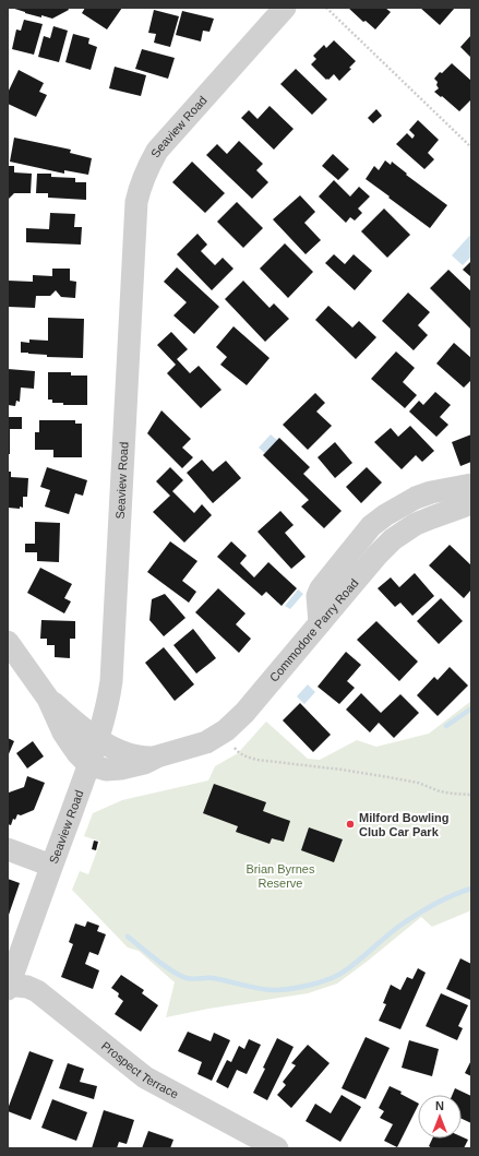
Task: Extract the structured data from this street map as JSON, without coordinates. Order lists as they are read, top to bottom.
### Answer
{
  "streets": {
    "street": ["Seaview Road", "Commodore Parry Road", "Prospect Terrace"]
  },
  "crossings": [
    ["Seaview Road", "Commodore Parry Road"],
    ["Seaview Road", "Prospect Terrace"]
  ],
  "parks": ["Brian Byrnes Reserve"],
  "places": ["Milford Bowling Club Car Park"],
  "north": "top"
}
